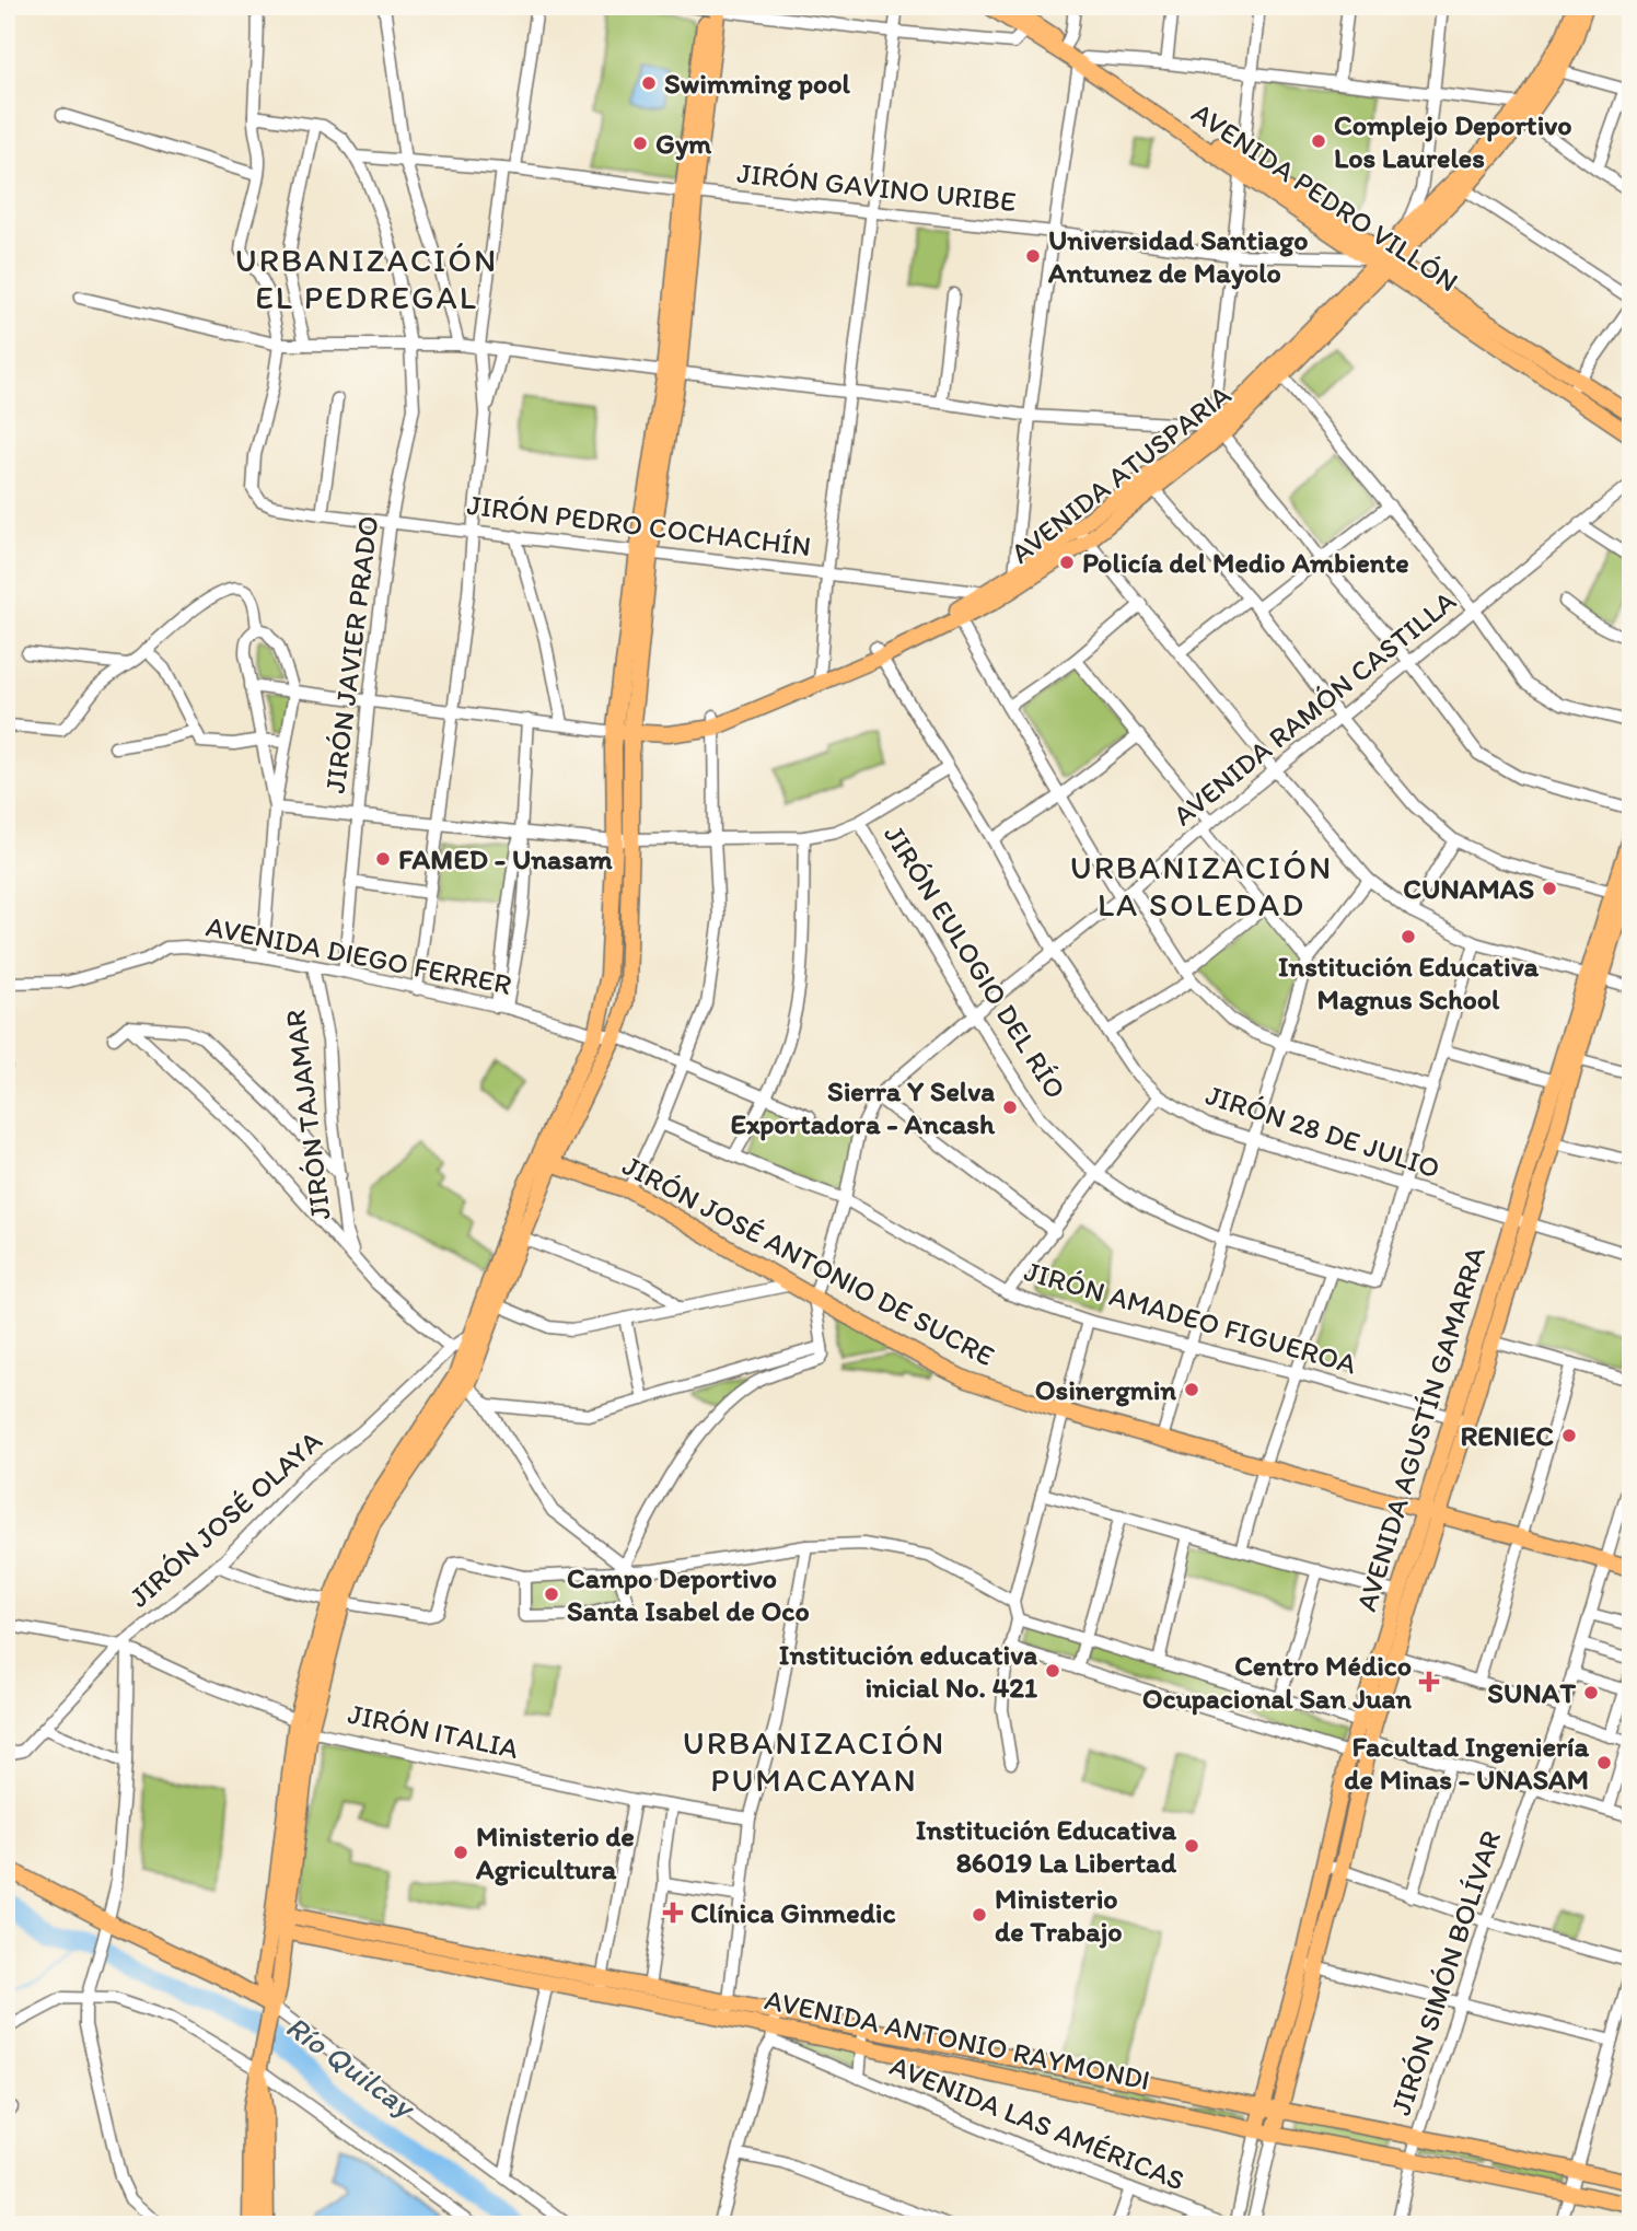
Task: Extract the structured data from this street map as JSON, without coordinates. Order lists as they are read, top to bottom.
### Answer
{
  "streets": {
    "main road": [
      "AVENIDA PEDRO VILLÓN",
      "AVENIDA ATUSPARIA",
      "JIRÓN JOSÉ ANTONIO DE SUCRE",
      "AVENIDA AGUSTÍN GAMARRA",
      "AVENIDA ANTONIO RAYMONDI"
    ],
    "street": [
      "JIRÓN GAVINO URIBE",
      "JIRÓN PEDRO COCHACHÍN",
      "JIRÓN JAVIER PRADO",
      "AVENIDA RAMÓN CASTILLA",
      "AVENIDA DIEGO FERRER",
      "JIRÓN EULOGIO DEL RÍO",
      "JIRÓN TAJAMAR",
      "JIRÓN 28 DE JULIO",
      "JIRÓN AMADEO FIGUEROA",
      "JIRÓN JOSÉ OLAYA",
      "JIRÓN ITALIA",
      "JIRÓN SIMÓN BOLÍVAR",
      "AVENIDA LAS AMÉRICAS"
    ]
  },
  "crossings": [
    ["JIRÓN GAVINO URIBE", "AVENIDA PEDRO VILLÓN"],
    ["JIRÓN GAVINO URIBE", "AVENIDA ATUSPARIA"],
    ["JIRÓN GAVINO URIBE", "JIRÓN JAVIER PRADO"],
    ["AVENIDA PEDRO VILLÓN", "AVENIDA ATUSPARIA"],
    ["AVENIDA ATUSPARIA", "JIRÓN PEDRO COCHACHÍN"],
    ["AVENIDA ATUSPARIA", "JIRÓN 28 DE JULIO"],
    ["JIRÓN PEDRO COCHACHÍN", "JIRÓN JAVIER PRADO"],
    ["JIRÓN JAVIER PRADO", "AVENIDA DIEGO FERRER"],
    ["AVENIDA RAMÓN CASTILLA", "JIRÓN EULOGIO DEL RÍO"],
    ["AVENIDA RAMÓN CASTILLA", "JIRÓN 28 DE JULIO"],
    ["AVENIDA RAMÓN CASTILLA", "JIRÓN JOSÉ ANTONIO DE SUCRE"],
    ["AVENIDA RAMÓN CASTILLA", "JIRÓN AMADEO FIGUEROA"],
    ["AVENIDA DIEGO FERRER", "JIRÓN TAJAMAR"],
    ["JIRÓN EULOGIO DEL RÍO", "JIRÓN 28 DE JULIO"],
    ["JIRÓN 28 DE JULIO", "AVENIDA AGUSTÍN GAMARRA"],
    ["JIRÓN JOSÉ ANTONIO DE SUCRE", "AVENIDA AGUSTÍN GAMARRA"],
    ["JIRÓN JOSÉ ANTONIO DE SUCRE", "JIRÓN SIMÓN BOLÍVAR"],
    ["JIRÓN AMADEO FIGUEROA", "AVENIDA AGUSTÍN GAMARRA"],
    ["AVENIDA AGUSTÍN GAMARRA", "AVENIDA ANTONIO RAYMONDI"],
    ["JIRÓN JOSÉ OLAYA", "JIRÓN ITALIA"],
    ["JIRÓN SIMÓN BOLÍVAR", "AVENIDA ANTONIO RAYMONDI"],
    ["AVENIDA ANTONIO RAYMONDI", "AVENIDA LAS AMÉRICAS"]
  ],
  "districts": ["URBANIZACIÓN EL PEDREGAL", "URBANIZACIÓN LA SOLEDAD", "URBANIZACIÓN PUMACAYAN"],
  "water": ["Río Quilcay"],
  "places": {
    "other": [
      "Swimming pool",
      "Complejo Deportivo Los Laureles",
      "Gym",
      "Universidad Santiago Antunez de Mayolo",
      "Policía del Medio Ambiente",
      "FAMED - Unasam",
      "CUNAMAS",
      "Institución Educativa Magnus School",
      "Sierra Y Selva Exportadora - Ancash",
      "Osinergmin",
      "RENIEC",
      "Campo Deportivo Santa Isabel de Oco",
      "Institución educativa inicial No. 421",
      "SUNAT",
      "Facultad Ingeniería de Minas - UNASAM",
      "Institución Educativa 86019 La Libertad",
      "Ministerio de Agricultura",
      "Ministerio de Trabajo"
    ],
    "health": ["Centro Médico Ocupacional San Juan", "Clínica Ginmedic"]
  }
}
